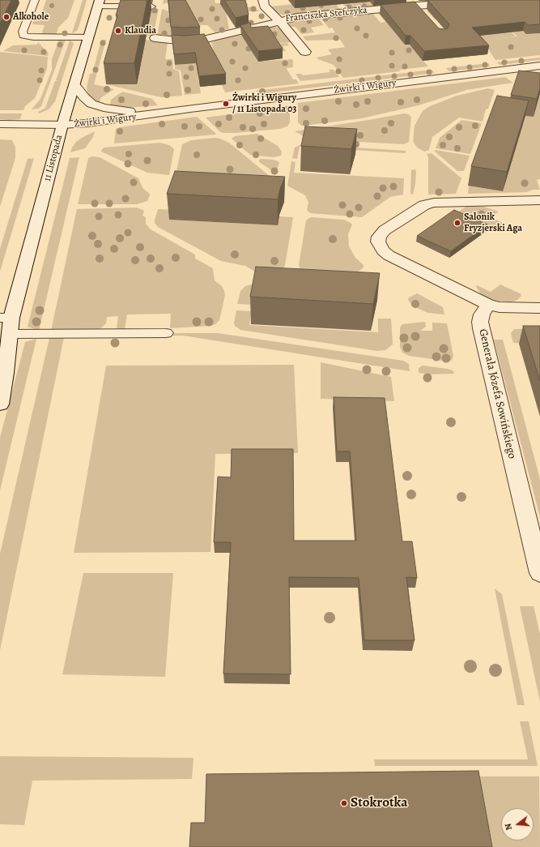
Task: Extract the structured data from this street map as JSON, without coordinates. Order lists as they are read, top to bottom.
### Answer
{
  "streets": {
    "street": [
      "Franciszka Stefczyka",
      "Żwirki i Wigury",
      "11 Listopada",
      "Generała Józefa Sowińskiego"
    ]
  },
  "crossings": [
    ["Żwirki i Wigury", "11 Listopada"]
  ],
  "places": [
    "Alkohole",
    "Klaudia",
    "Żwirki i Wigury / 11 Listopada 03",
    "Salonik Fryzjerski Aga",
    "Stokrotka"
  ],
  "north": "left"
}
